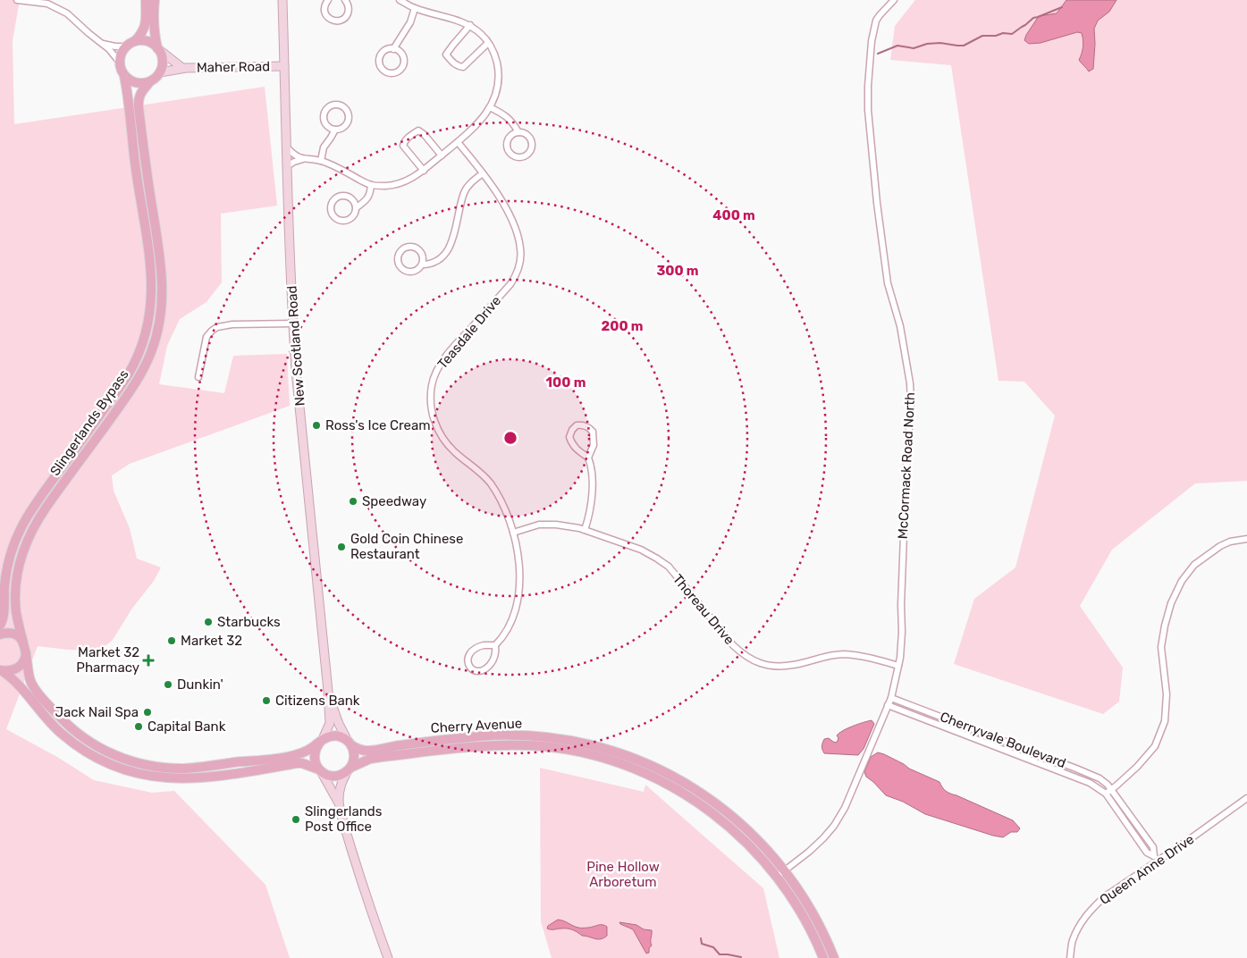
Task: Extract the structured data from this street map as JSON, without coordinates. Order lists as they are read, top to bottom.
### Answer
{
  "streets": {
    "main road": ["Slingerlands Bypass", "Cherry Avenue"],
    "street": [
      "Maher Road",
      "Teasdale Drive",
      "New Scotland Road",
      "McCormack Road North",
      "Thoreau Drive",
      "Cherryvale Boulevard",
      "Queen Anne Drive"
    ]
  },
  "crossings": [
    ["Maher Road", "New Scotland Road"],
    ["Maher Road", "Slingerlands Bypass"],
    ["Teasdale Drive", "Thoreau Drive"],
    ["New Scotland Road", "Slingerlands Bypass"],
    ["New Scotland Road", "Cherry Avenue"],
    ["Slingerlands Bypass", "Cherry Avenue"],
    ["McCormack Road North", "Thoreau Drive"],
    ["McCormack Road North", "Cherry Avenue"],
    ["McCormack Road North", "Cherryvale Boulevard"],
    ["Cherryvale Boulevard", "Queen Anne Drive"]
  ],
  "parks": ["Pine Hollow Arboretum"],
  "places": {
    "other": [
      "Ross's Ice Cream",
      "Speedway",
      "Gold Coin Chinese Restaurant",
      "Starbucks",
      "Market 32",
      "Dunkin'",
      "Citizens Bank",
      "Jack Nail Spa",
      "Capital Bank",
      "Slingerlands Post Office"
    ],
    "health": ["Market 32 Pharmacy"]
  },
  "rings": [
    "400 m",
    "300 m",
    "200 m",
    "100 m"
  ]
}
